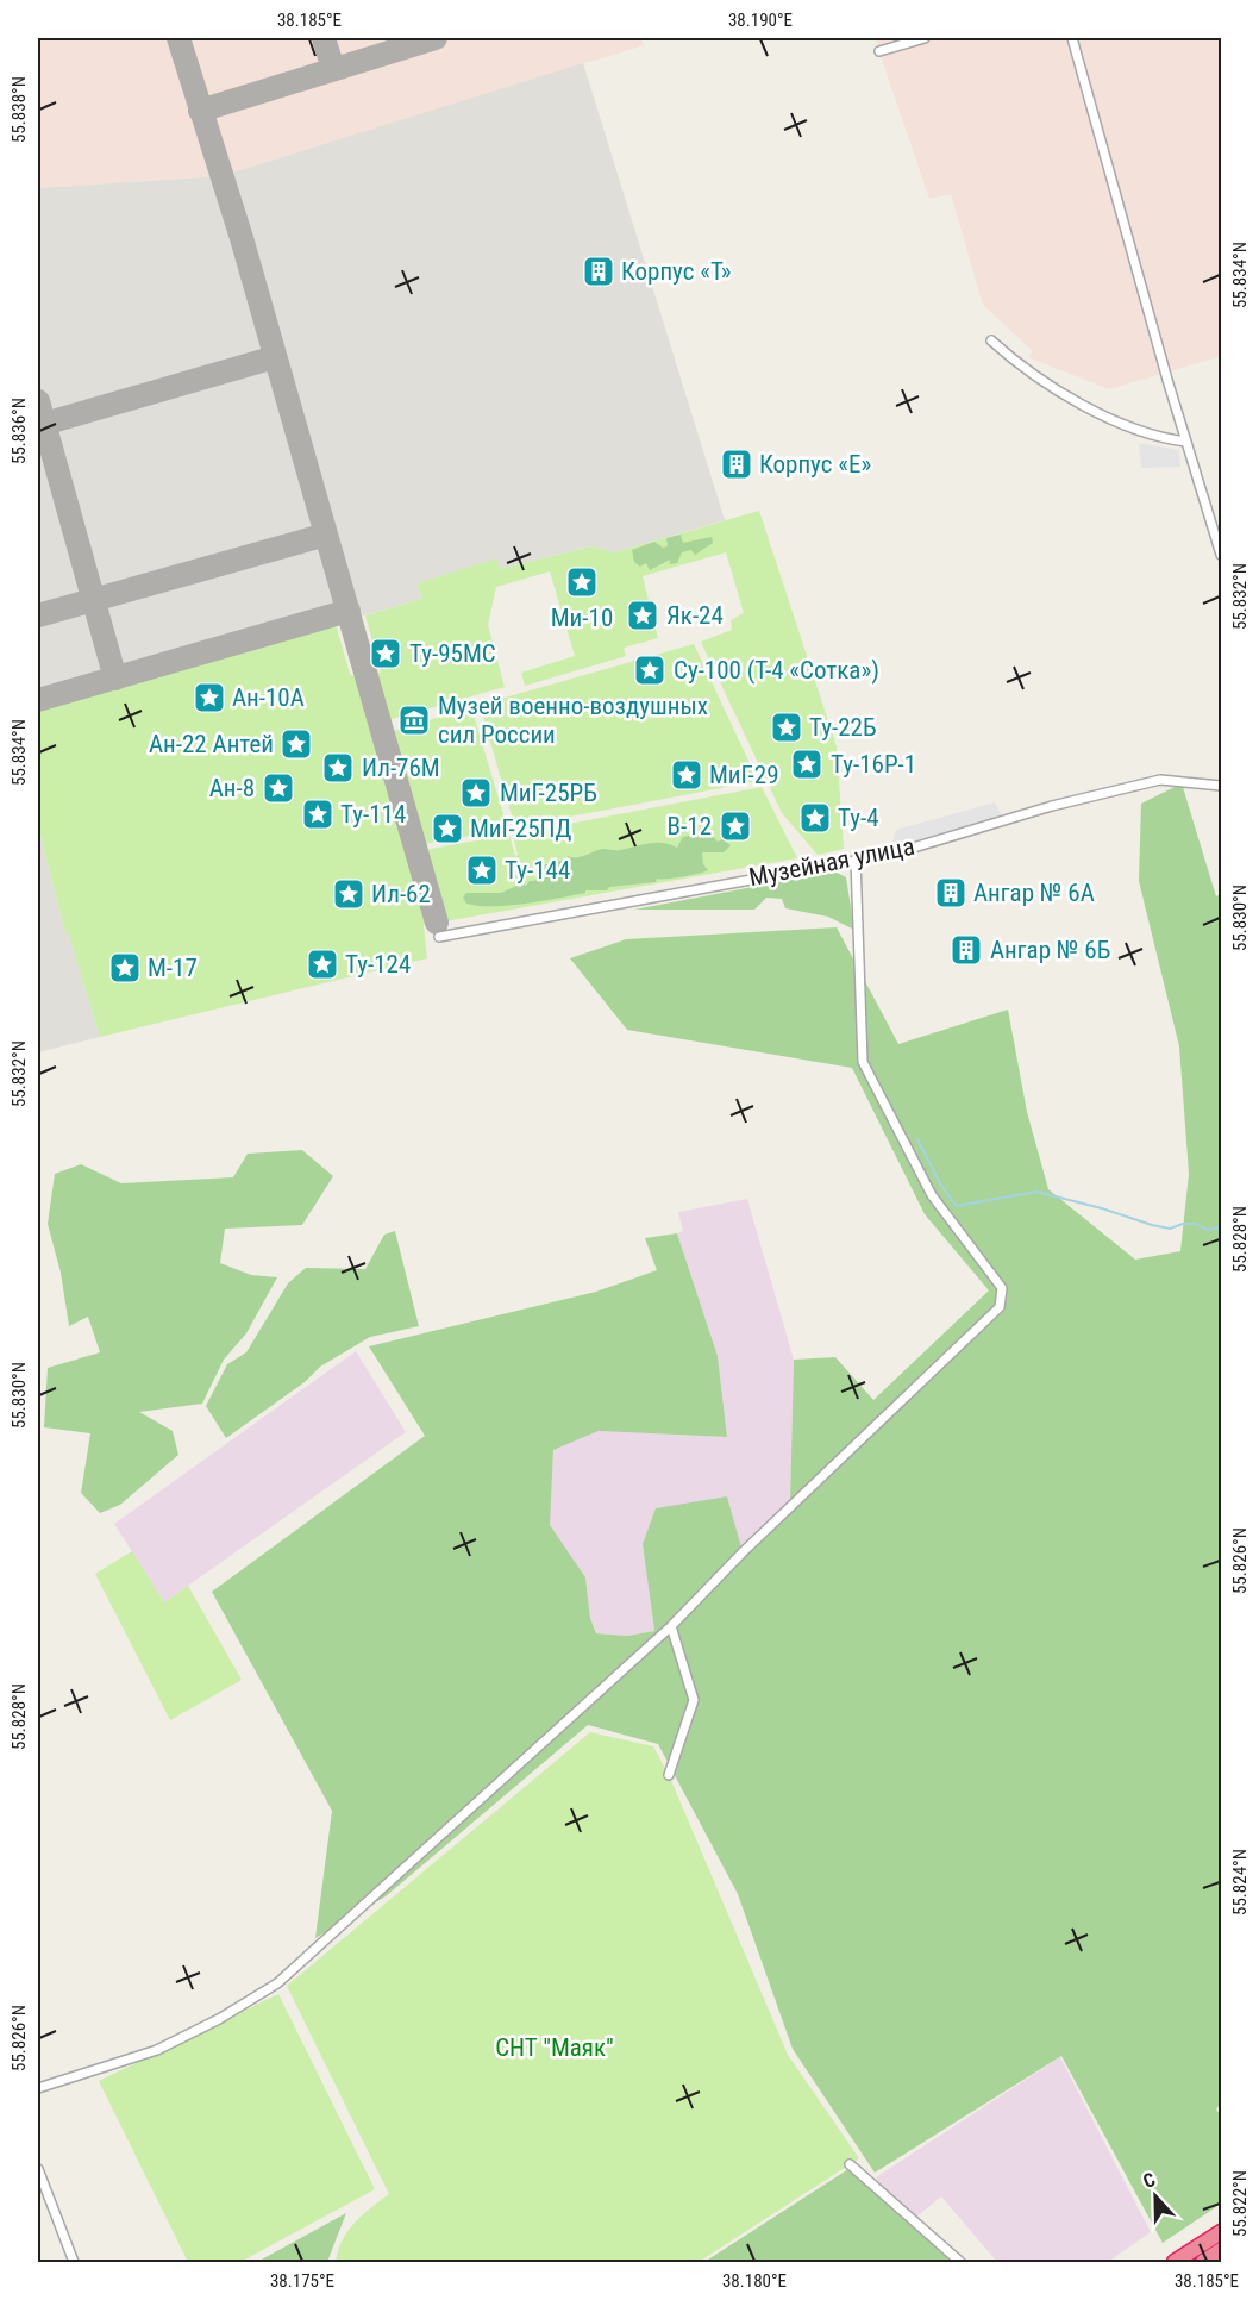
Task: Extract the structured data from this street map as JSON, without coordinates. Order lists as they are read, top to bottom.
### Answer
{
  "streets": {
    "street": ["Музейная улица"]
  },
  "parks": ["СНТ \"Маяк\""],
  "places": {
    "building": [
      "Корпус «Т»",
      "Корпус «Е»",
      "Ангар № 6А",
      "Ангар № 6Б"
    ],
    "place": [
      "Ми-10",
      "Як-24",
      "Ту-95МС",
      "Су-100 (Т-4 «Сотка»)",
      "Ан-10А",
      "Ту-22Б",
      "Ан-22 Антей",
      "Ту-16Р-1",
      "Ил-76М",
      "МиГ-29",
      "Ан-8",
      "МиГ-25РБ",
      "Ту-114",
      "Ту-4",
      "В-12",
      "МиГ-25ПД",
      "Ту-144",
      "Ил-62",
      "Ту-124",
      "М-17"
    ],
    "museum": ["Музей военно-воздушных сил России"]
  },
  "north": "top",
  "coordinates": [
    "38.185°E",
    "38.190°E",
    "55.838°N",
    "55.834°N",
    "55.836°N",
    "55.832°N",
    "55.830°N",
    "55.828°N",
    "55.826°N",
    "55.824°N",
    "55.822°N",
    "38.175°E",
    "38.180°E"
  ]
}
